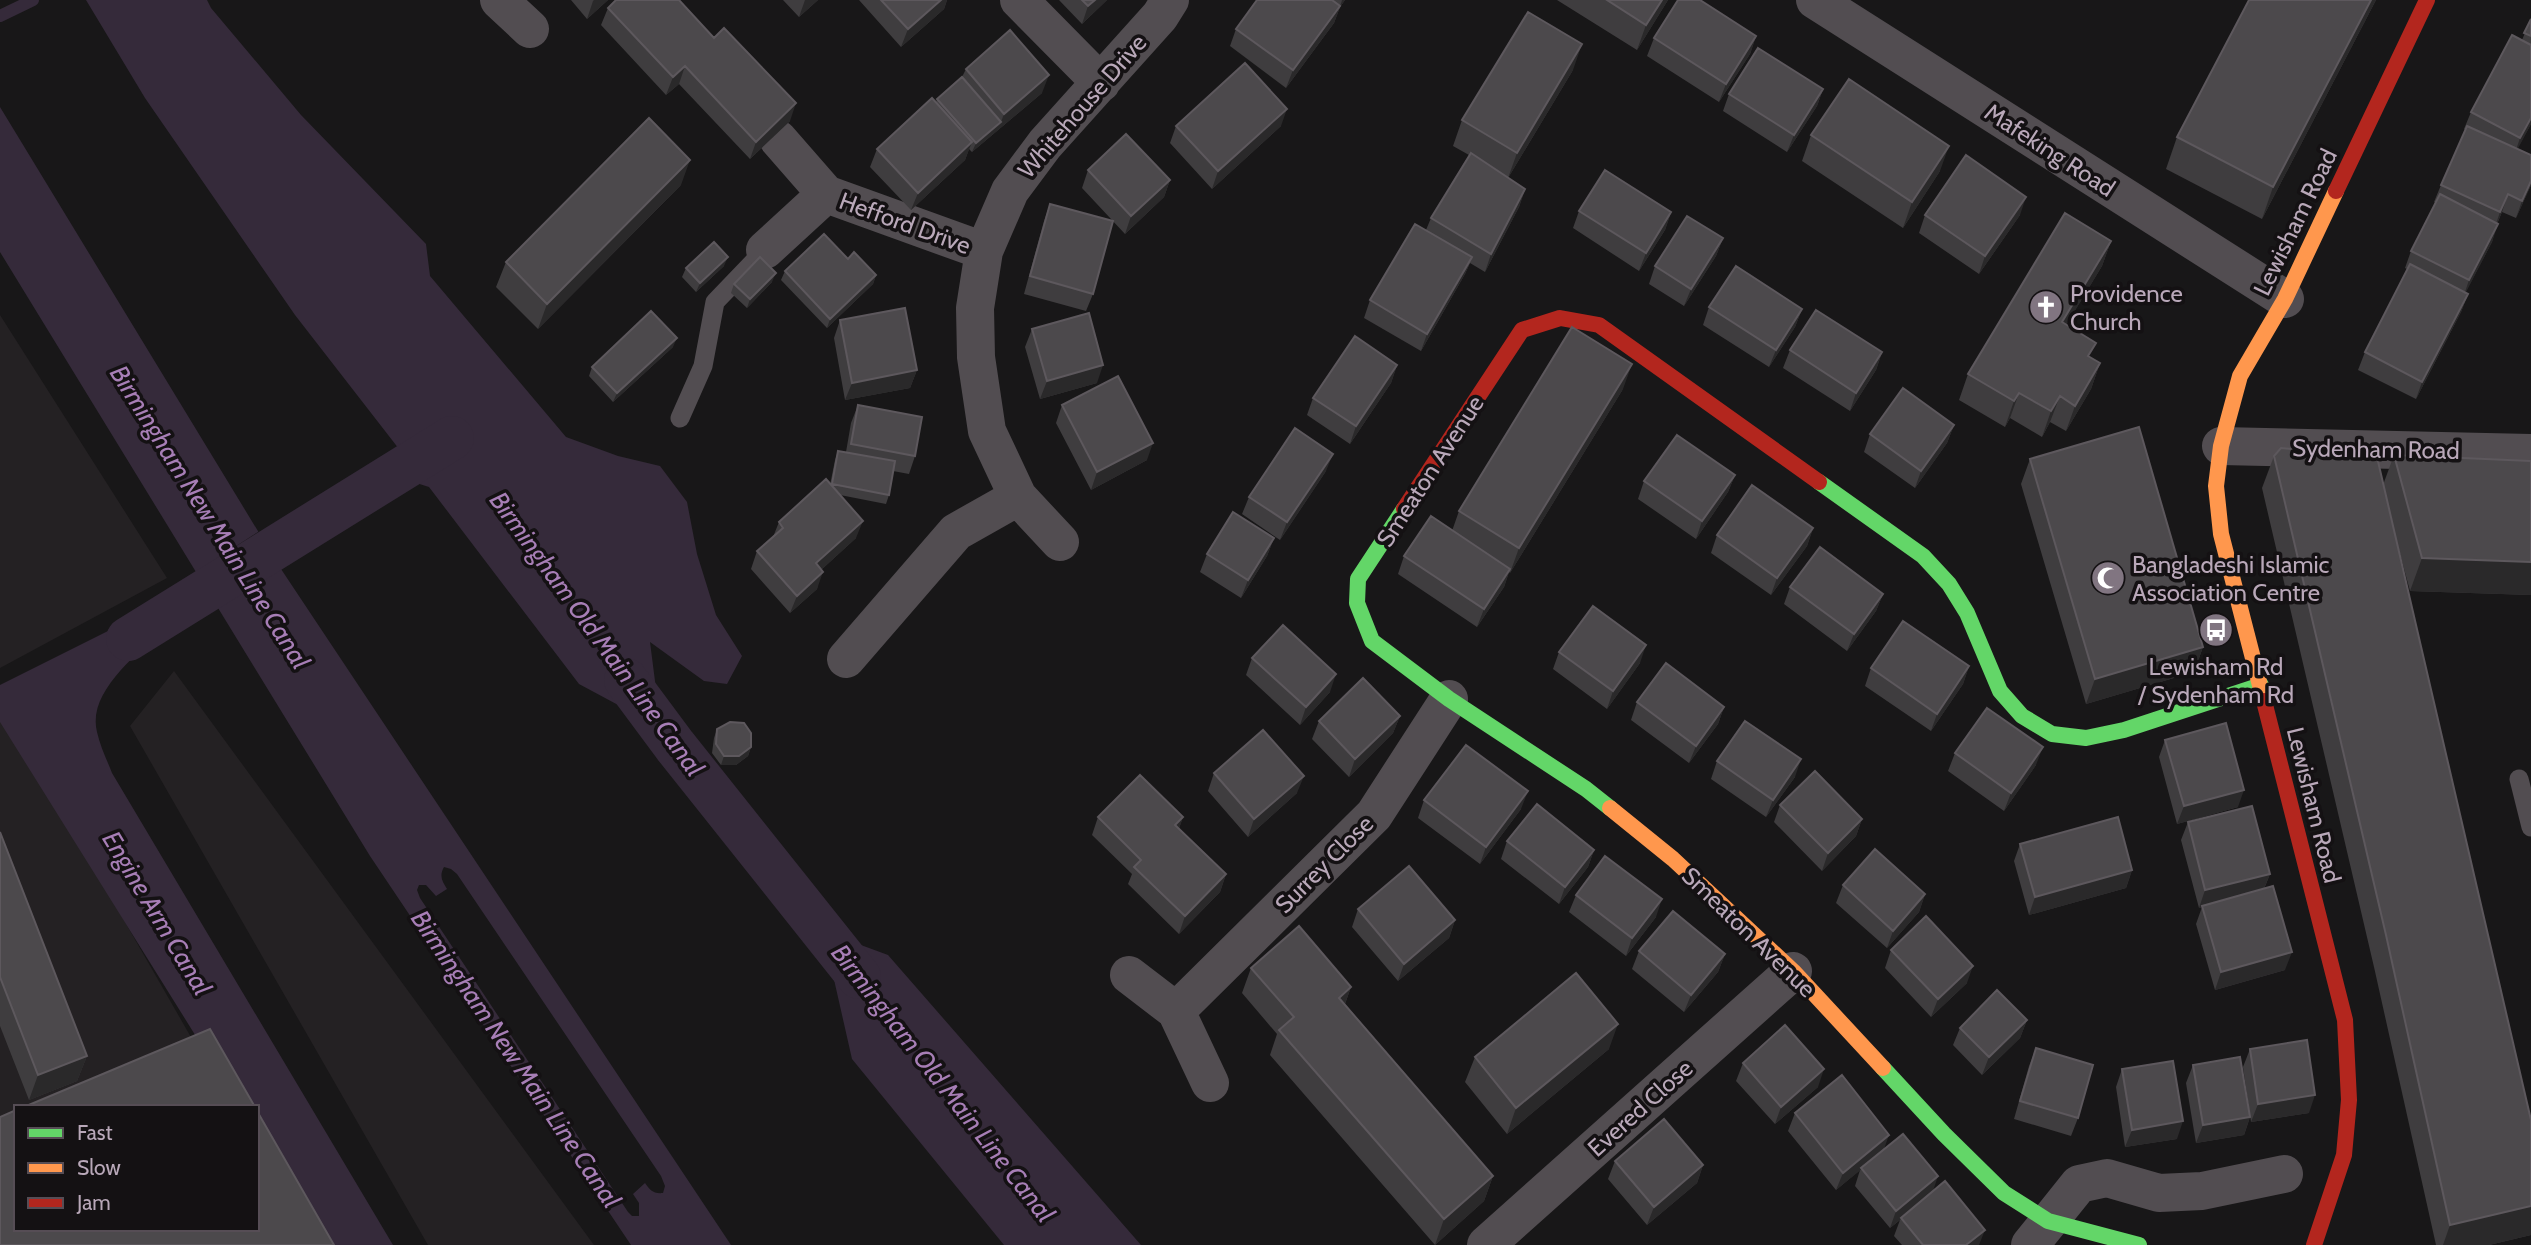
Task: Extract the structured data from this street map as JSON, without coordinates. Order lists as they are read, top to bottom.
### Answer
{
  "streets": {
    "street": [
      "Whitehouse Drive",
      "Mafeking Road",
      "Lewisham Road",
      "Hefford Drive",
      "Sydenham Road",
      "Smeaton Avenue",
      "Surrey Close",
      "Evered Close"
    ]
  },
  "crossings": [
    ["Whitehouse Drive", "Hefford Drive"],
    ["Mafeking Road", "Lewisham Road"],
    ["Lewisham Road", "Sydenham Road"],
    ["Lewisham Road", "Smeaton Avenue"],
    ["Smeaton Avenue", "Surrey Close"],
    ["Smeaton Avenue", "Evered Close"]
  ],
  "water": ["Birmingham New Main Line Canal", "Birmingham Old Main Line Canal", "Engine Arm Canal"],
  "places": {
    "church": ["Providence Church"],
    "mosque": ["Bangladeshi Islamic Association Centre"],
    "bus stop": ["Lewisham Rd / Sydenham Rd"]
  },
  "legend": ["Fast", "Slow", "Jam"]
}
